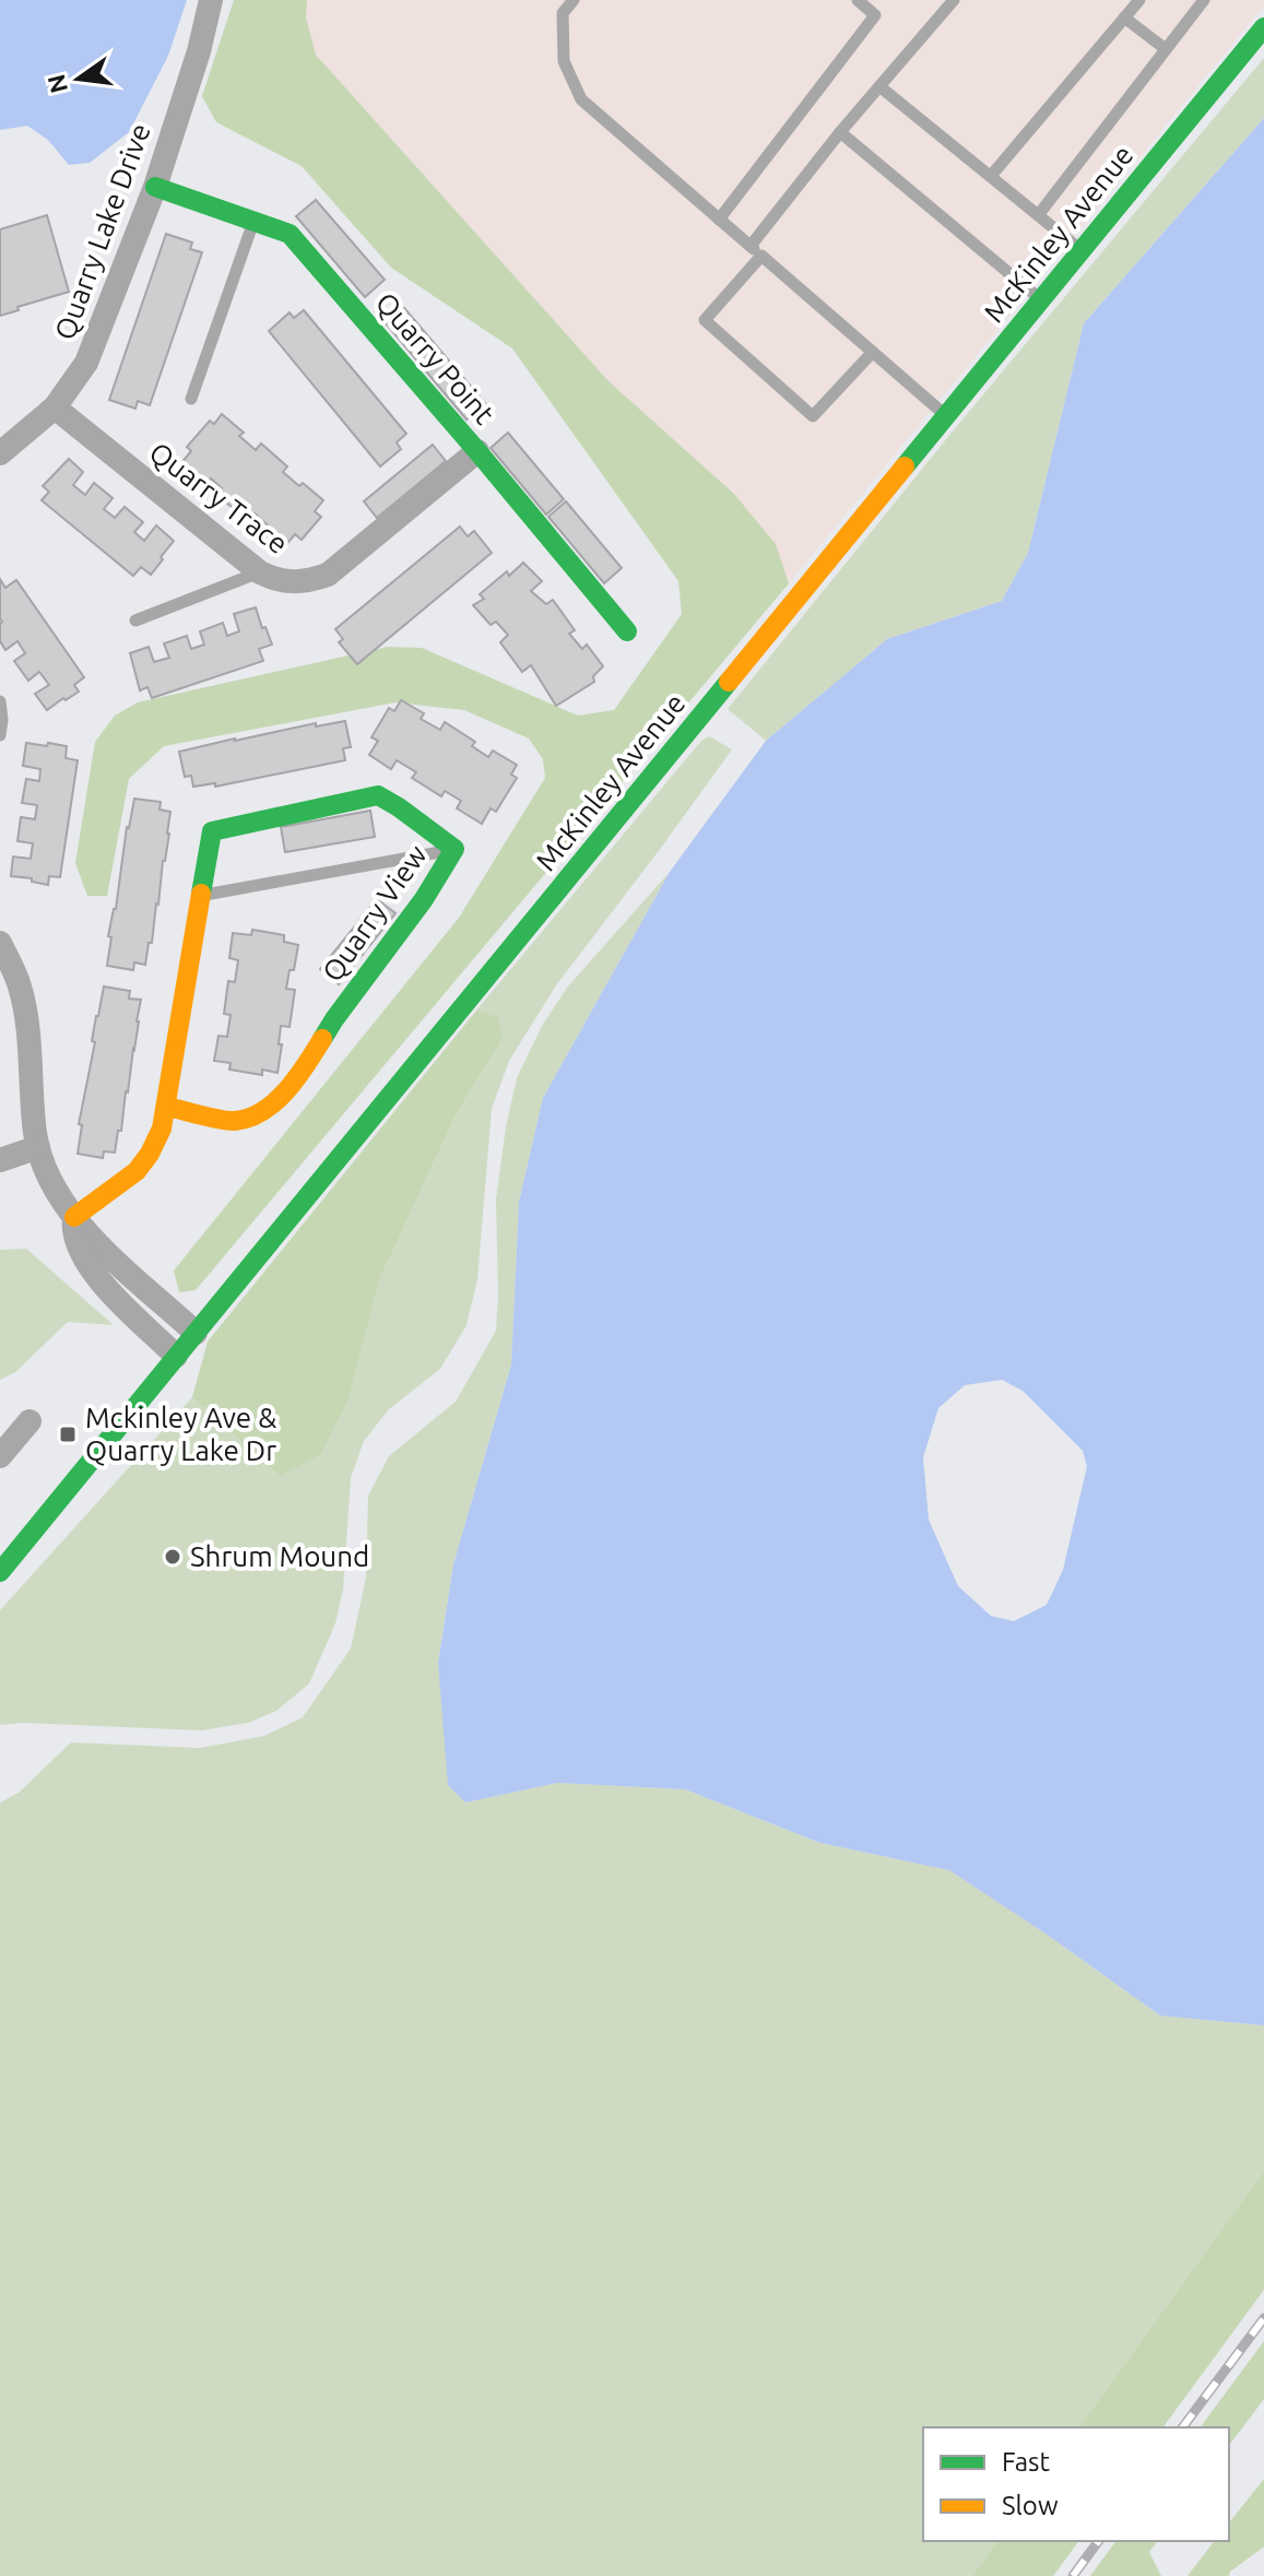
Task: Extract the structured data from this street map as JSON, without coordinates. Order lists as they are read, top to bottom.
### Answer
{
  "streets": {
    "main road": ["McKinley Avenue", "Quarry Point", "Quarry View"],
    "street": ["Quarry Lake Drive", "Quarry Trace"]
  },
  "crossings": [
    ["Quarry Lake Drive", "Quarry Point"],
    ["Quarry Lake Drive", "Quarry Trace"],
    ["Quarry Point", "Quarry Trace"]
  ],
  "places": {
    "transit": ["Mckinley Ave & Quarry Lake Dr"],
    "other": ["Shrum Mound"]
  },
  "legend": ["Fast", "Slow"],
  "north": "left"
}
